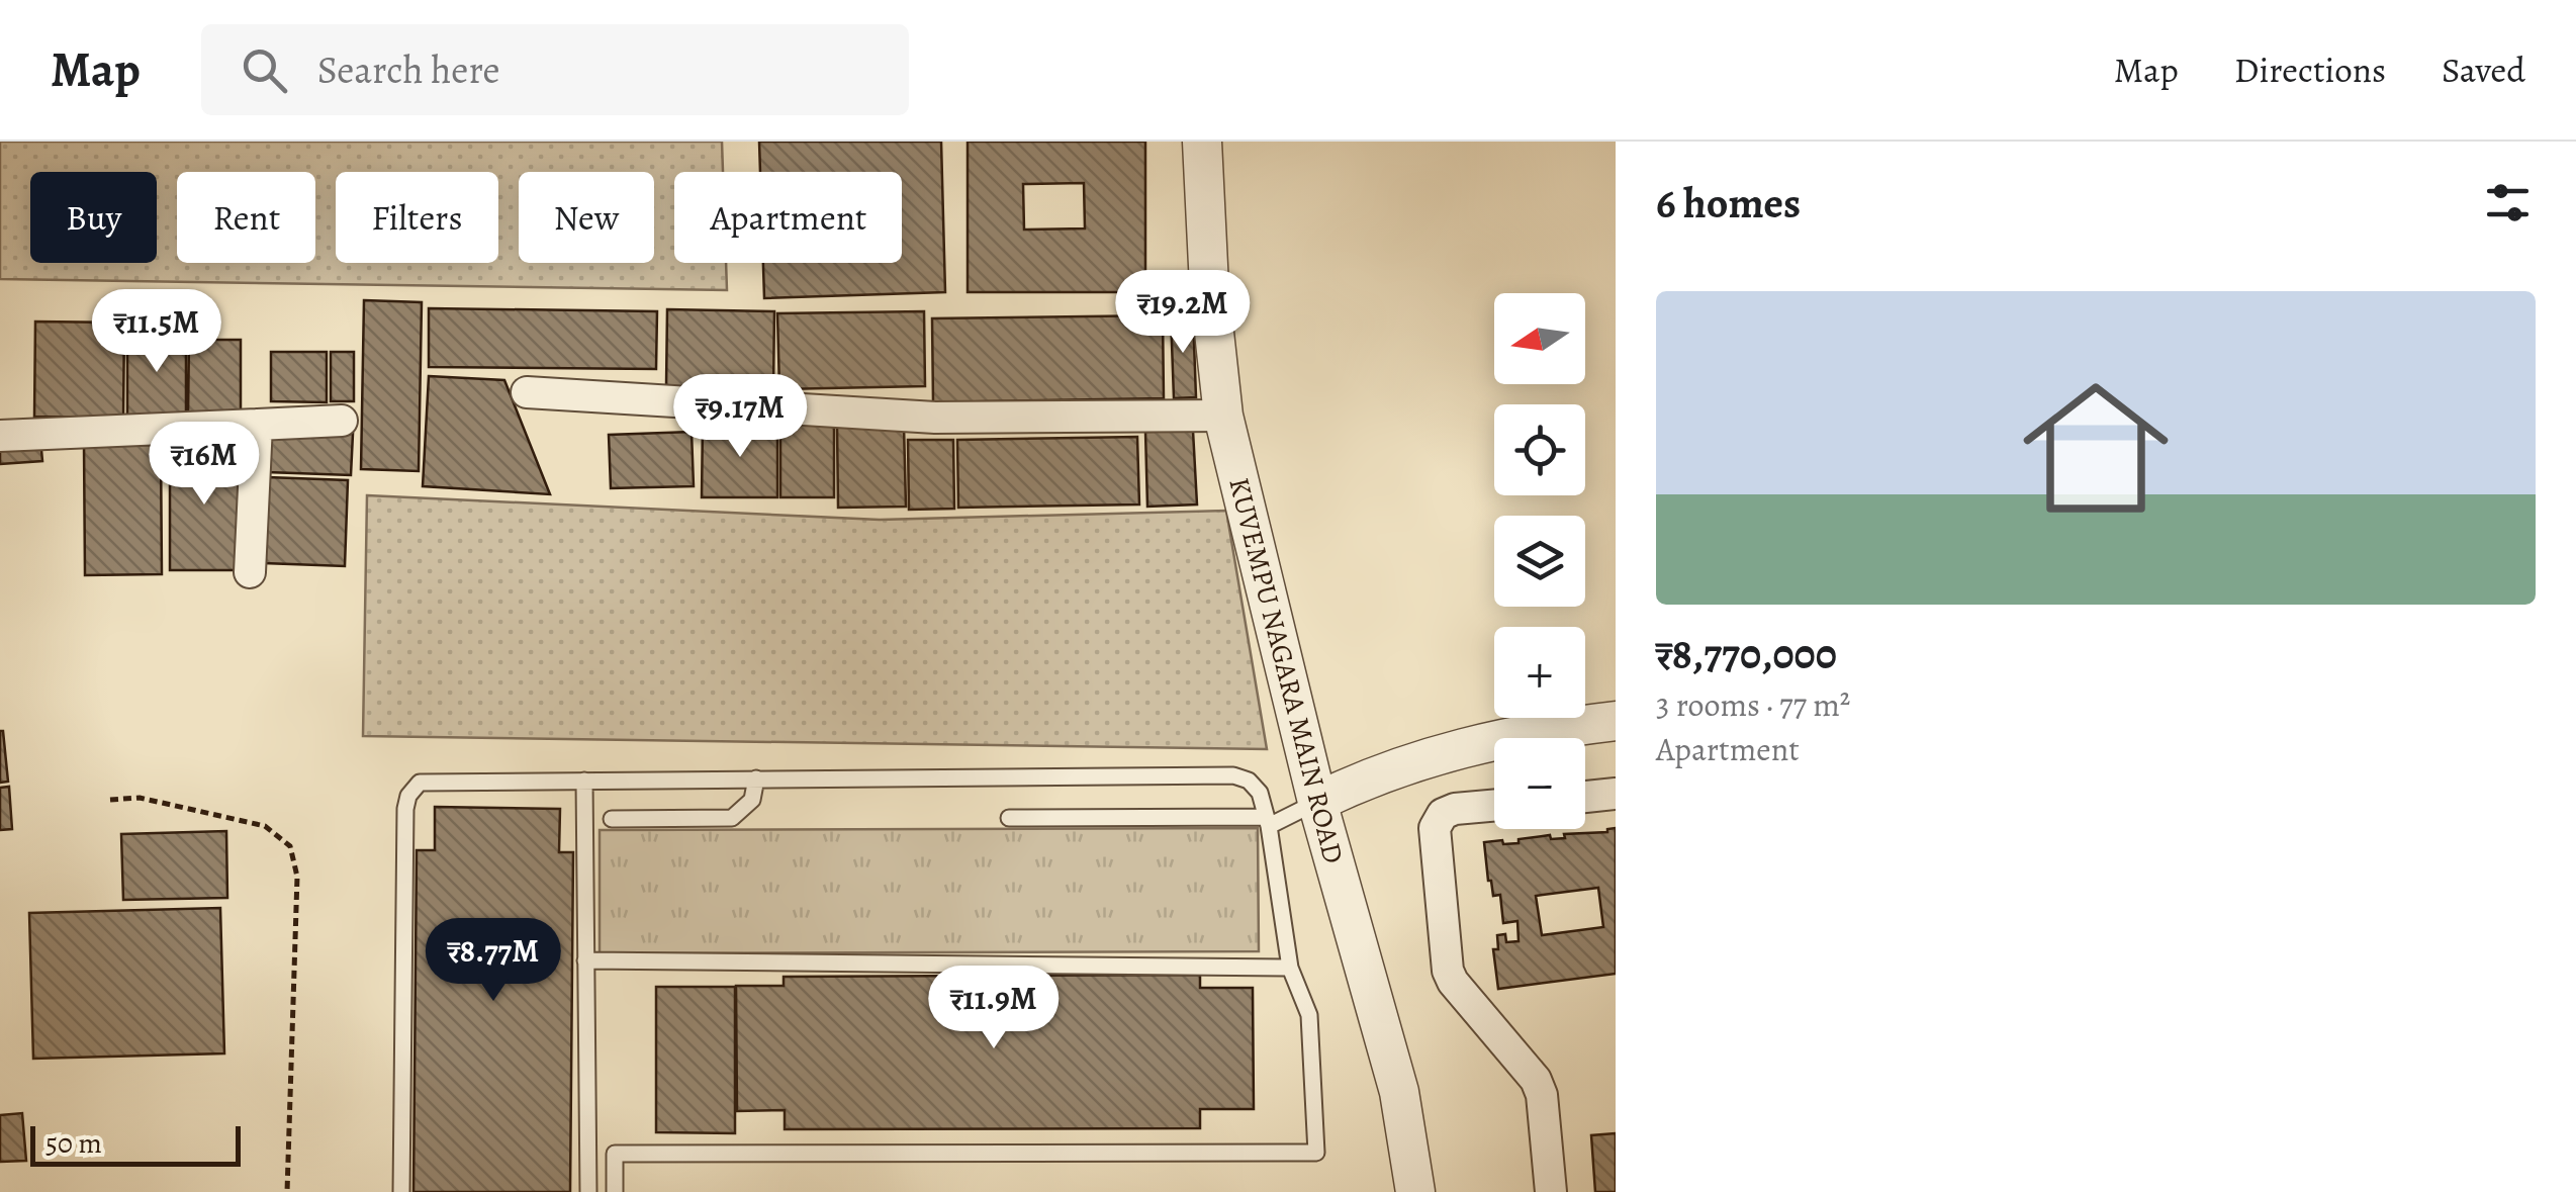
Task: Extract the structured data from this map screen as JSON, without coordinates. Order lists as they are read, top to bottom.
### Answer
{
  "streets": {
    "street": ["KUVEMPU NAGARA MAIN ROAD"]
  },
  "scale_bar": "50 m",
  "north": "left",
  "page": {
    "header": "Map",
    "search": "Search here",
    "nav": ["Map", "Directions", "Saved"],
    "heading": "6 homes",
    "chip": [
      "Buy",
      "Rent",
      "Filters",
      "New",
      "Apartment"
    ],
    "list": [
      {
        "name": "₹8,770,000",
        "note": "3 rooms · 77 m² · Apartment"
      }
    ],
    "price": [
      "₹19.2M",
      "₹11.5M",
      "₹9.17M",
      "₹16M",
      "₹8.77M",
      "₹11.9M"
    ],
    "map_buttons": ["+", "−"],
    "scale": "50 m"
  }
}
